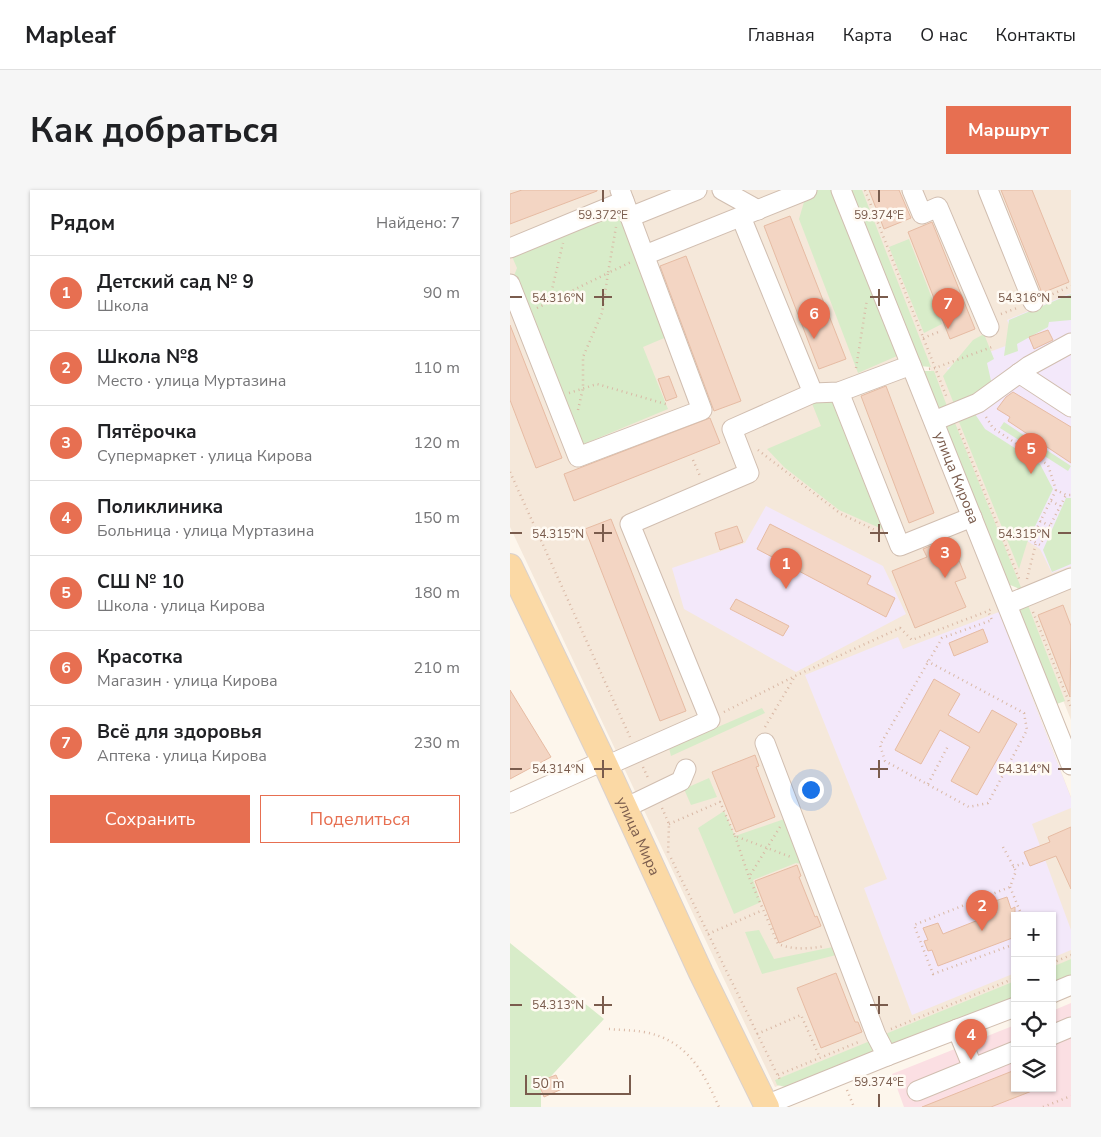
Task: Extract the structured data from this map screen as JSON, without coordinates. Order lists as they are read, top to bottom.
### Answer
{
  "streets": {
    "main road": ["улица Мира"],
    "street": ["улица Кирова"]
  },
  "scale_bar": "50 m",
  "page": {
    "header": "Mapleaf",
    "nav": [
      "Главная",
      "Карта",
      "О нас",
      "Контакты"
    ],
    "buttons": [
      "Маршрут",
      ["Сохранить", "Поделиться"]
    ],
    "title": "Как добраться",
    "heading": ["Рядом", "Найдено: 7"],
    "list": [
      {
        "mark": "1",
        "name": "Детский сад № 9",
        "note": "Школа",
        "value": "90 m"
      },
      {
        "mark": "2",
        "name": "Школа №8",
        "note": "Место · улица Муртазина",
        "value": "110 m"
      },
      {
        "mark": "3",
        "name": "Пятёрочка",
        "note": "Супермаркет · улица Кирова",
        "value": "120 m"
      },
      {
        "mark": "4",
        "name": "Поликлиника",
        "note": "Больница · улица Муртазина",
        "value": "150 m"
      },
      {
        "mark": "5",
        "name": "СШ № 10",
        "note": "Школа · улица Кирова",
        "value": "180 m"
      },
      {
        "mark": "6",
        "name": "Красотка",
        "note": "Магазин · улица Кирова",
        "value": "210 m"
      },
      {
        "mark": "7",
        "name": "Всё для здоровья",
        "note": "Аптека · улица Кирова",
        "value": "230 m"
      }
    ],
    "pins": [
      "7",
      "6",
      "5",
      "3",
      "1",
      "2",
      "4"
    ],
    "map_buttons": ["+", "−"],
    "scale": "50 m"
  },
  "coordinates": [
    "59.372°E",
    "59.374°E",
    "54.316°N",
    "54.315°N",
    "54.314°N",
    "54.313°N"
  ]
}
